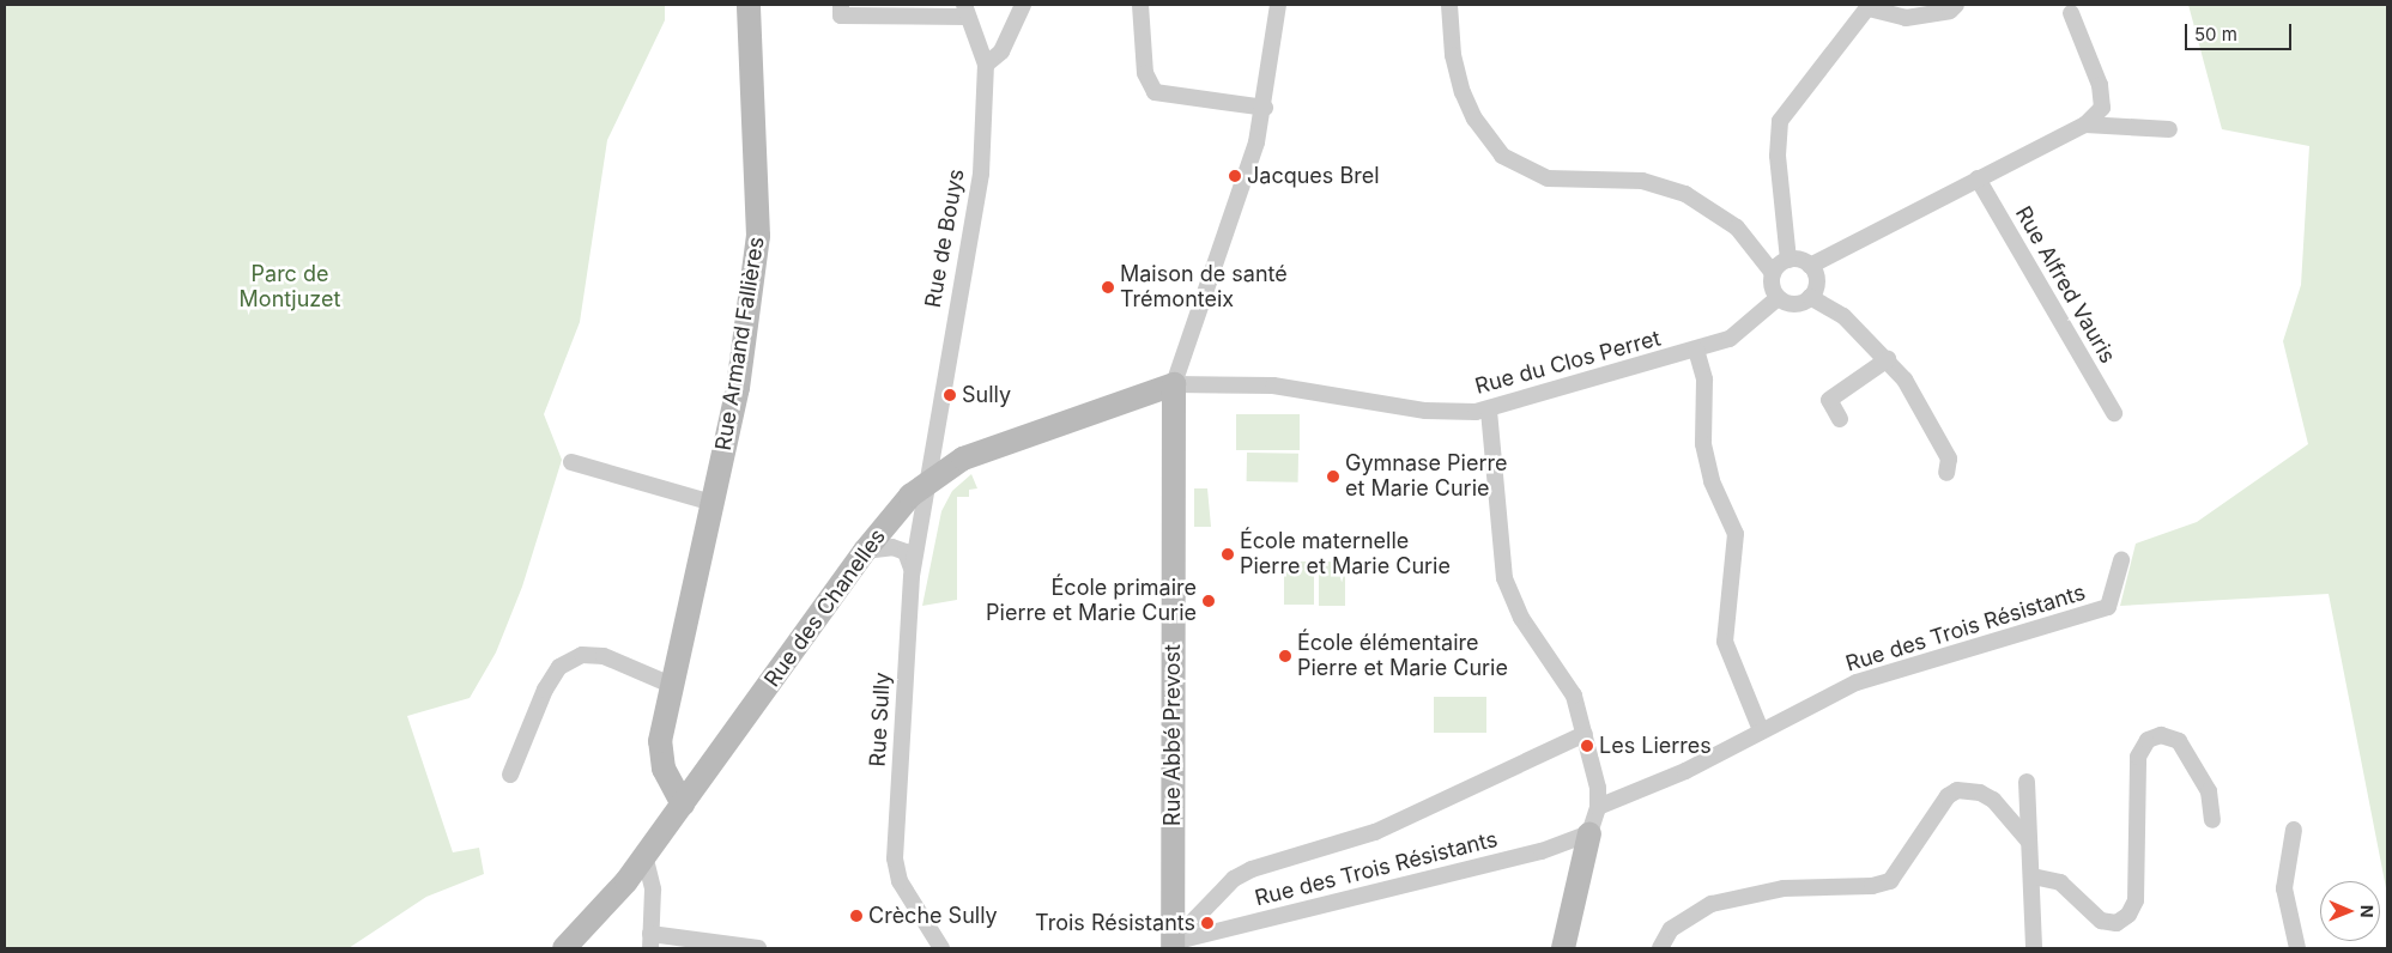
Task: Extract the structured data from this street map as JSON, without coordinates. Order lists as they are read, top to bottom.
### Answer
{
  "streets": {
    "street": [
      "Rue de Bouys",
      "Rue Alfred Vauris",
      "Rue Armand Fallières",
      "Rue du Clos Perret",
      "Rue des Chanelles",
      "Rue des Trois Résistants",
      "Rue Sully",
      "Rue Abbé Prevost"
    ]
  },
  "crossings": [
    ["Rue de Bouys", "Rue des Chanelles"],
    ["Rue de Bouys", "Rue Sully"],
    ["Rue Armand Fallières", "Rue des Chanelles"],
    ["Rue du Clos Perret", "Rue des Chanelles"],
    ["Rue du Clos Perret", "Rue Abbé Prevost"],
    ["Rue des Chanelles", "Rue Sully"],
    ["Rue des Chanelles", "Rue Abbé Prevost"],
    ["Rue des Trois Résistants", "Rue Abbé Prevost"]
  ],
  "parks": ["Parc de Montjuzet"],
  "places": [
    "Jacques Brel",
    "Maison de santé Trémonteix",
    "Sully",
    "Gymnase Pierre et Marie Curie",
    "École maternelle Pierre et Marie Curie",
    "École primaire Pierre et Marie Curie",
    "École élémentaire Pierre et Marie Curie",
    "Les Lierres",
    "Crèche Sully",
    "Trois Résistants"
  ],
  "scale_bar": "50 m",
  "north": "right"
}
